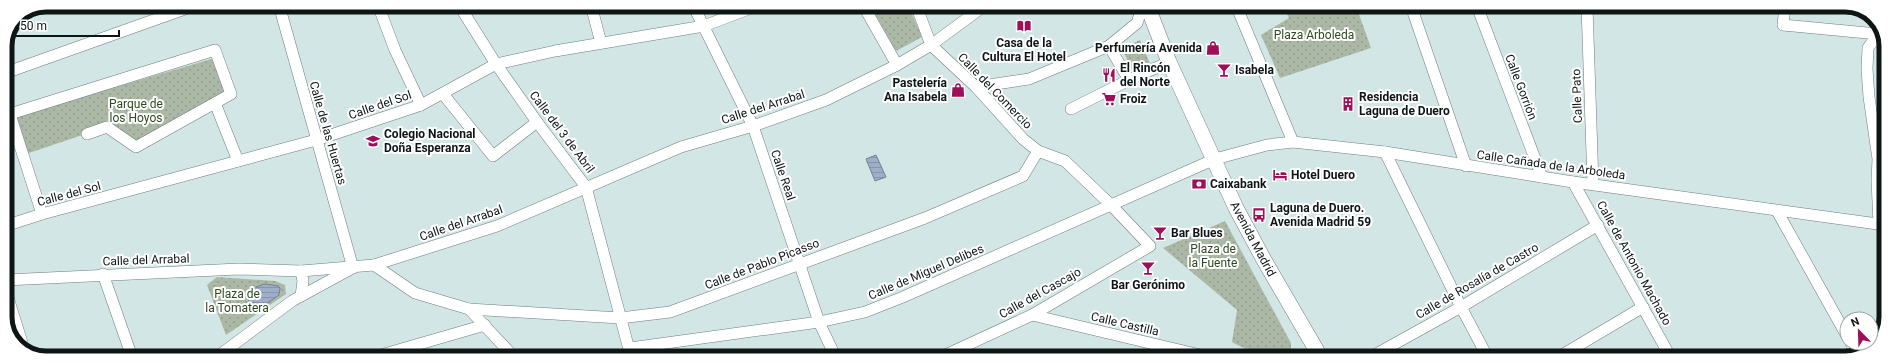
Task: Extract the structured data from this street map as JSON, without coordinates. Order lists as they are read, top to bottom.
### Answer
{
  "streets": {
    "main road": ["Avenida Madrid"],
    "street": [
      "Calle Gorrión",
      "Calle del Comercio",
      "Calle Pato",
      "Calle del Sol",
      "Calle del Arrabal",
      "Calle del 3 de Abril",
      "Calle de las Huertas",
      "Calle Cañada de la Arboleda",
      "Calle Real",
      "Calle de Antonio Machado",
      "Calle de Pablo Picasso",
      "Calle de Miguel Delibes",
      "Calle de Rosalía de Castro",
      "Calle del Cascajo",
      "Calle Castilla"
    ]
  },
  "crossings": [
    ["Calle Gorrión", "Calle Cañada de la Arboleda"],
    ["Calle del Comercio", "Calle del Arrabal"],
    ["Calle del Comercio", "Calle de Pablo Picasso"],
    ["Calle del Comercio", "Calle de Miguel Delibes"],
    ["Calle del Comercio", "Calle del Cascajo"],
    ["Calle Pato", "Calle Cañada de la Arboleda"],
    ["Calle del Sol", "Calle del 3 de Abril"],
    ["Calle del Sol", "Calle de las Huertas"],
    ["Calle del Sol", "Calle Real"],
    ["Calle del Arrabal", "Calle del 3 de Abril"],
    ["Calle del Arrabal", "Calle de las Huertas"],
    ["Calle del Arrabal", "Calle Real"],
    ["Calle del 3 de Abril", "Calle de Pablo Picasso"],
    ["Calle Cañada de la Arboleda", "Avenida Madrid"],
    ["Calle Cañada de la Arboleda", "Calle de Antonio Machado"],
    ["Calle Cañada de la Arboleda", "Calle de Miguel Delibes"],
    ["Calle Real", "Calle de Pablo Picasso"],
    ["Calle Real", "Calle de Miguel Delibes"],
    ["Avenida Madrid", "Calle de Miguel Delibes"],
    ["Calle de Antonio Machado", "Calle de Rosalía de Castro"],
    ["Calle del Cascajo", "Calle Castilla"]
  ],
  "parks": [
    "Plaza Arboleda",
    "Parque de los Hoyos",
    "Plaza de la Fuente",
    "Plaza de la Tomatera"
  ],
  "places": {
    "library": ["Casa de la Cultura El Hotel"],
    "shop": ["Perfumería Avenida", "Pastelería Ana Isabela"],
    "bar": ["Isabela", "Bar Blues", "Bar Gerónimo"],
    "restaurant": ["El Rincón del Norte"],
    "supermarket": ["Froiz"],
    "building": ["Residencia Laguna de Duero"],
    "school or university": ["Colegio Nacional Doña Esperanza"],
    "hotel": ["Hotel Duero"],
    "bank": ["Caixabank"],
    "bus stop": ["Laguna de Duero. Avenida Madrid 59"]
  },
  "scale_bar": "50 m",
  "north": "top left"
}
